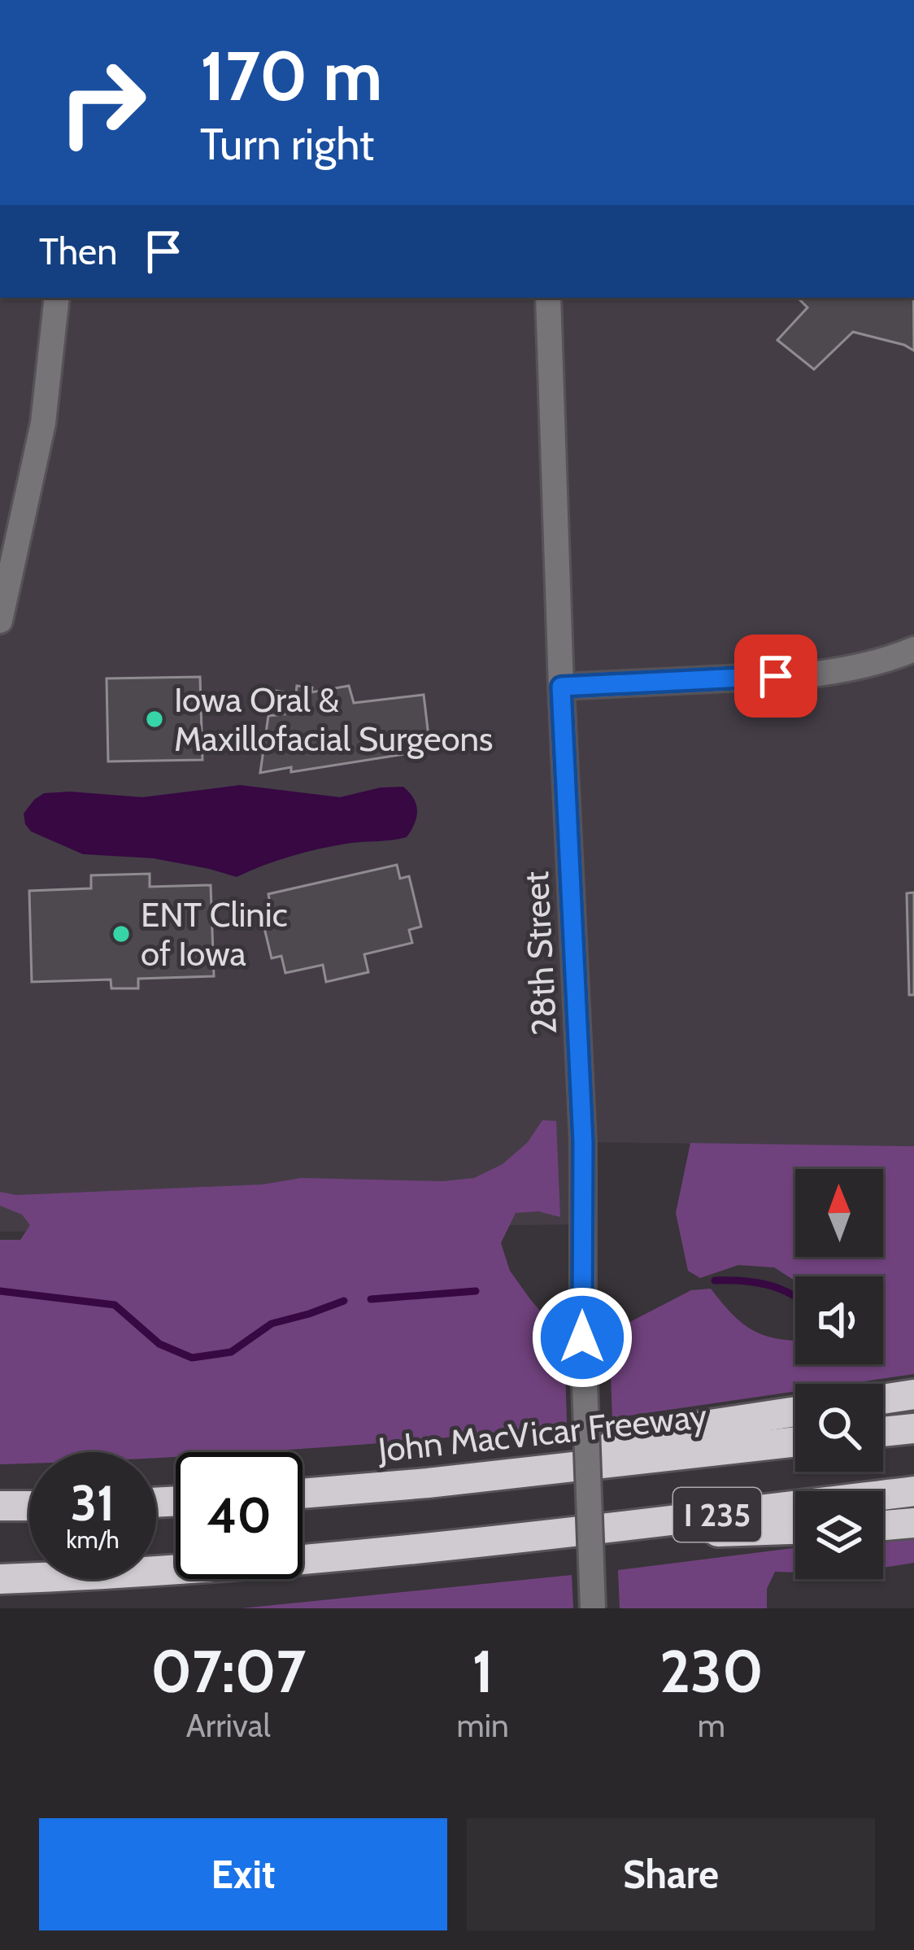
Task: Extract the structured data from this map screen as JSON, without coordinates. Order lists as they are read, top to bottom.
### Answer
{
  "streets": {
    "highway": ["John MacVicar Freeway", "I 235"],
    "street": ["28th Street"]
  },
  "places": ["Iowa Oral & Maxillofacial Surgeons", "ENT Clinic of Iowa"],
  "north": "top",
  "page": {
    "turn": ["170 m", "Turn right"],
    "then": "Then",
    "speed": "31 km/h",
    "limit": "40",
    "eta": [
      "07:07",
      "Arrival",
      "1",
      "min",
      "230",
      "m"
    ],
    "buttons": ["Exit", "Share"]
  }
}
